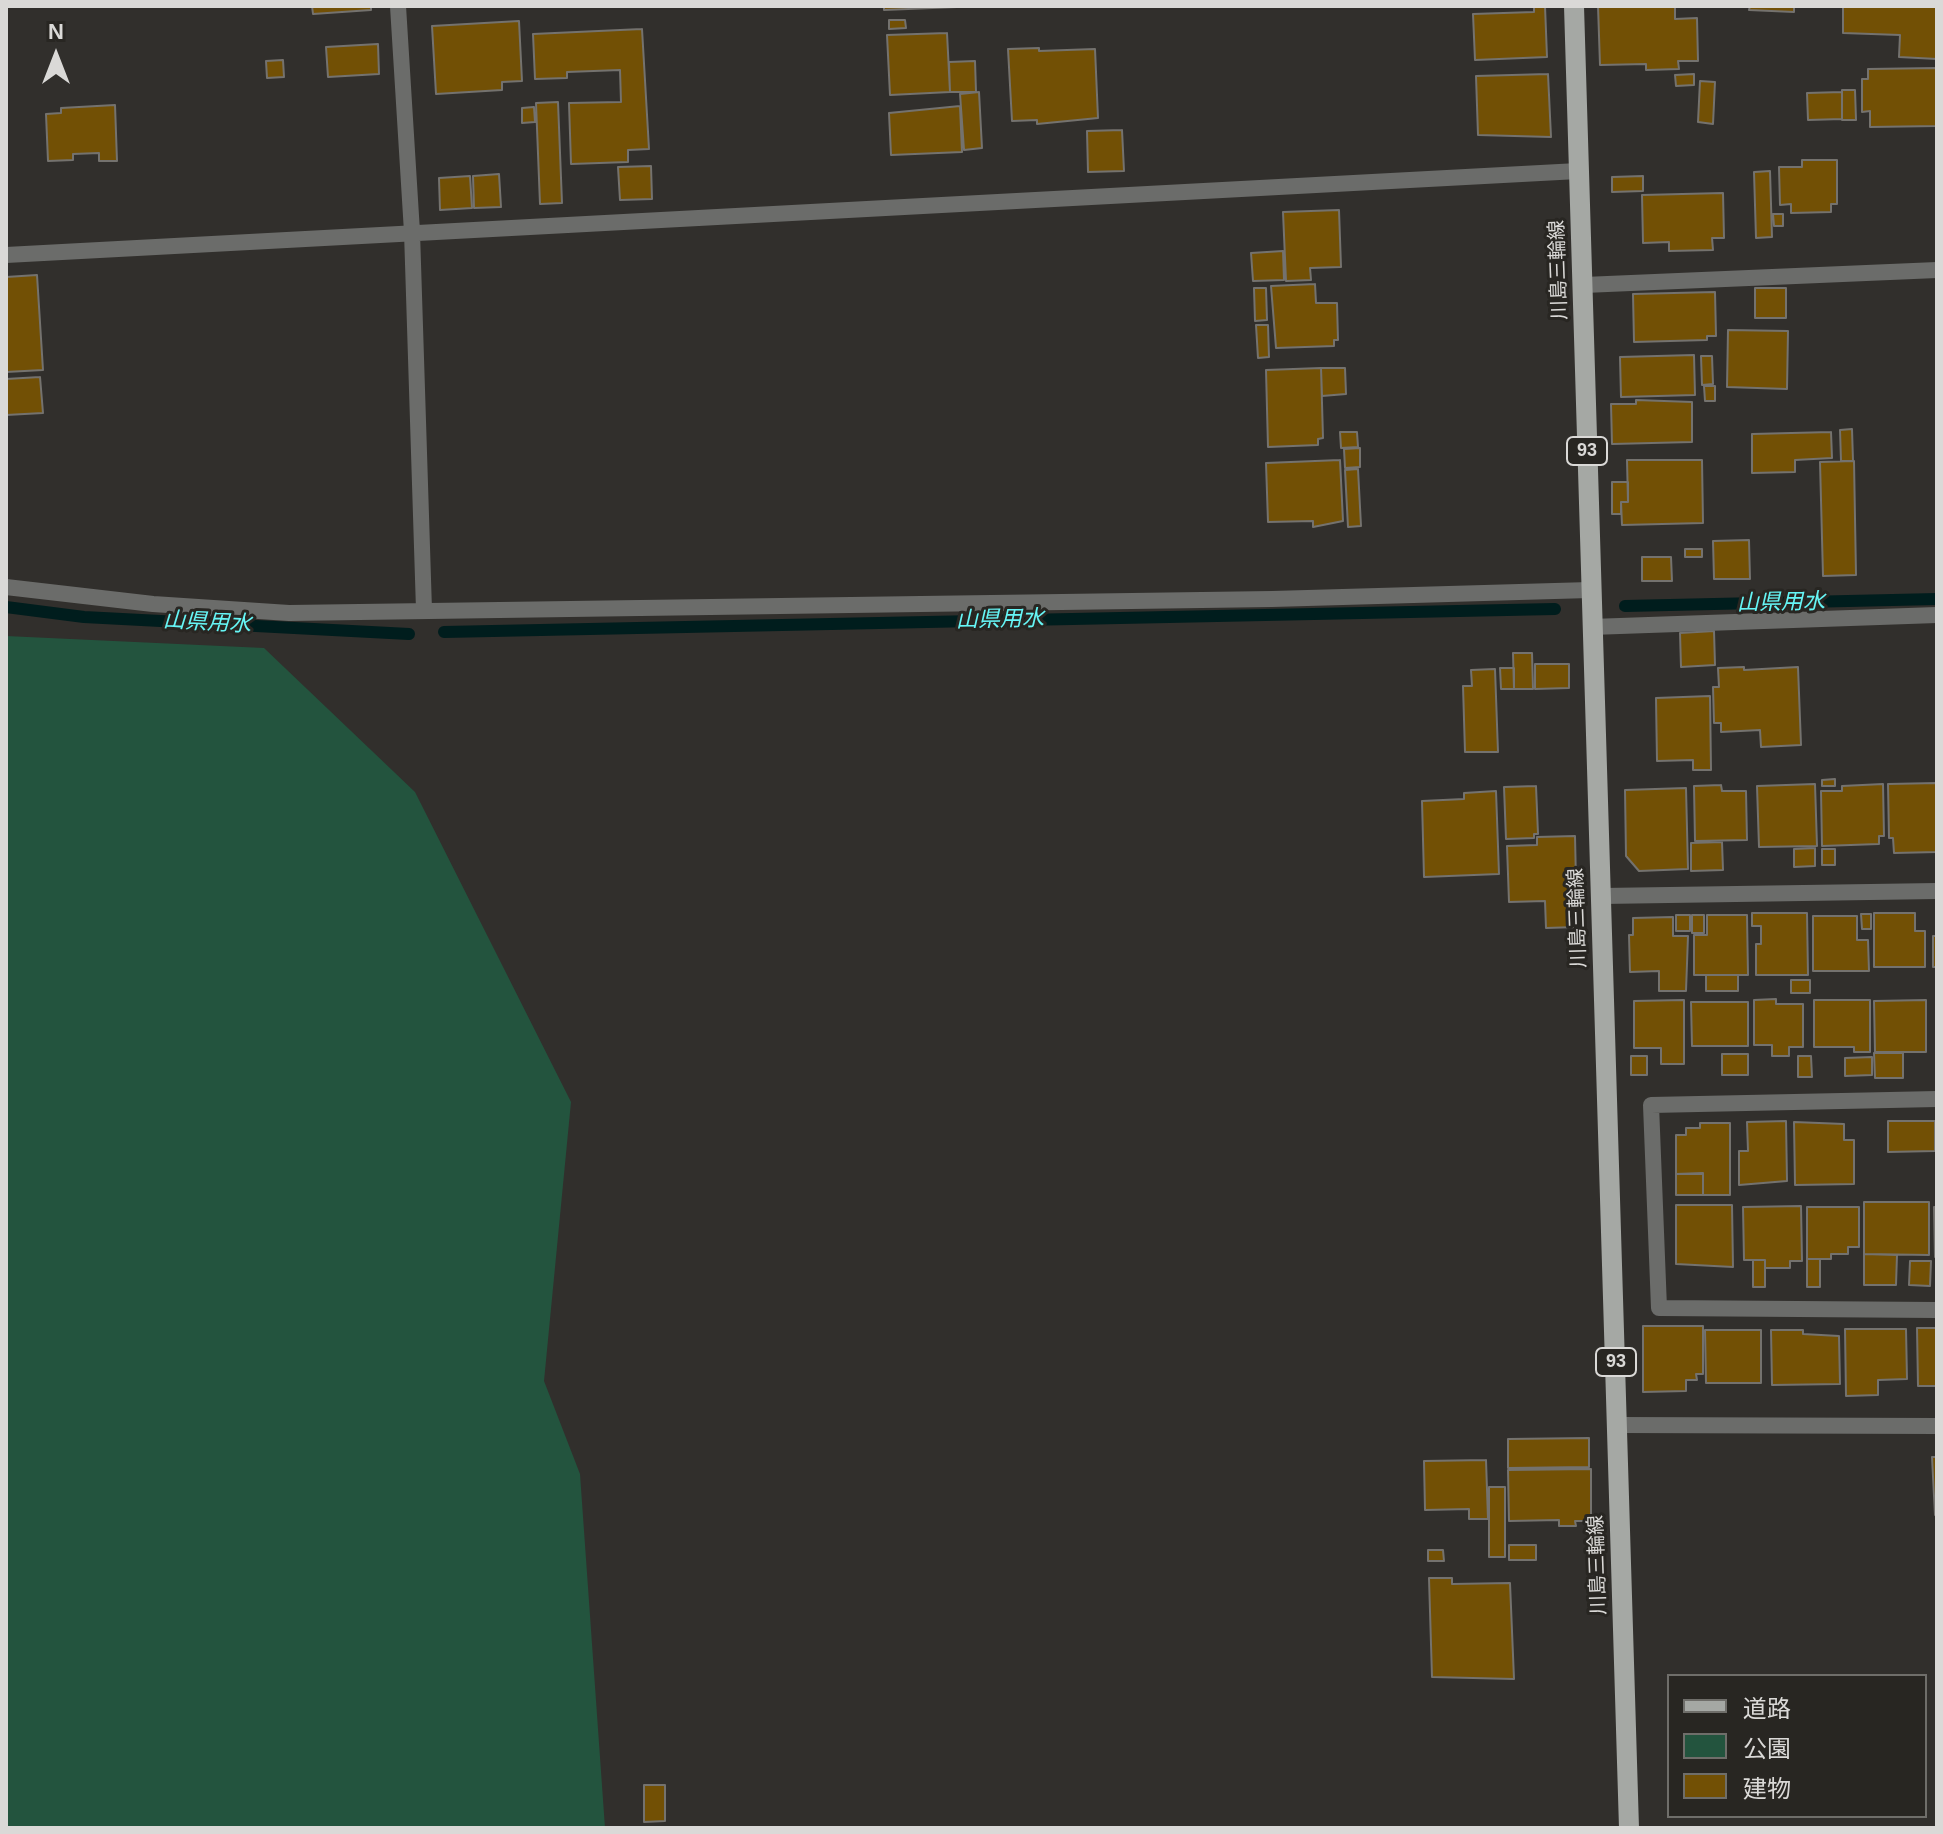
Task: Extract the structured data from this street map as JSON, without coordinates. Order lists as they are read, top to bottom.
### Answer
{
  "streets": {
    "main road": ["川島三輪線", "93"]
  },
  "water": ["山県用水"],
  "legend": ["道路", "公園", "建物"],
  "north": "top"
}
